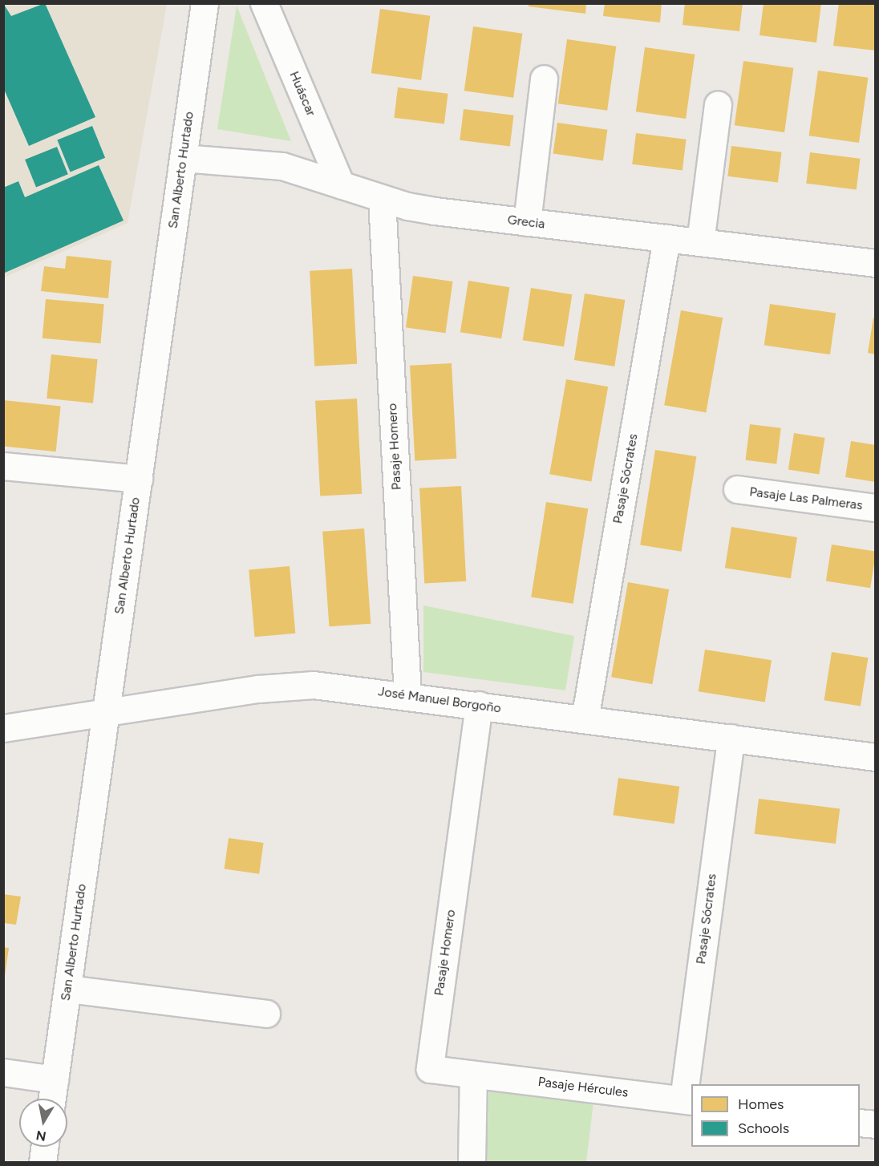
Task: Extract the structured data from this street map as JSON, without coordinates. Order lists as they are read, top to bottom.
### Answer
{
  "streets": {
    "street": [
      "Huáscar",
      "San Alberto Hurtado",
      "Grecia",
      "Pasaje Homero",
      "Pasaje Sócrates",
      "Pasaje Las Palmeras",
      "José Manuel Borgoño",
      "Pasaje Hércules"
    ]
  },
  "crossings": [
    ["Huáscar", "Grecia"],
    ["San Alberto Hurtado", "Grecia"],
    ["San Alberto Hurtado", "José Manuel Borgoño"],
    ["Grecia", "Pasaje Homero"],
    ["Grecia", "Pasaje Sócrates"],
    ["Pasaje Homero", "José Manuel Borgoño"],
    ["Pasaje Homero", "Pasaje Hércules"],
    ["Pasaje Sócrates", "José Manuel Borgoño"],
    ["Pasaje Sócrates", "Pasaje Hércules"]
  ],
  "legend": ["Homes", "Schools"],
  "north": "bottom"
}
